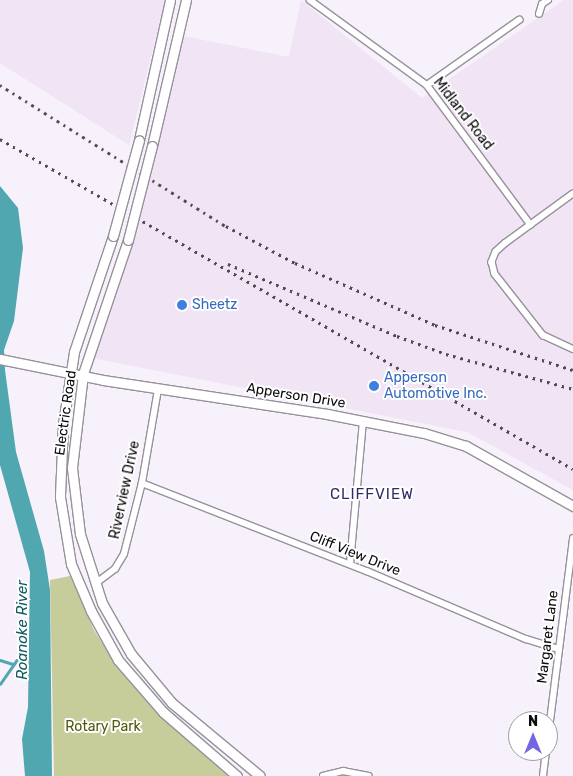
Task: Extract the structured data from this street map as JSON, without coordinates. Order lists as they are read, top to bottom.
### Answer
{
  "streets": {
    "main road": ["Apperson Drive", "Electric Road"],
    "street": [
      "Midland Road",
      "Riverview Drive",
      "Cliff View Drive",
      "Margaret Lane"
    ]
  },
  "crossings": [
    ["Apperson Drive", "Electric Road"],
    ["Apperson Drive", "Riverview Drive"],
    ["Electric Road", "Riverview Drive"],
    ["Riverview Drive", "Cliff View Drive"],
    ["Cliff View Drive", "Margaret Lane"]
  ],
  "districts": ["CLIFFVIEW"],
  "water": ["Roanoke River"],
  "parks": ["Rotary Park"],
  "places": ["Sheetz", "Apperson Automotive Inc."],
  "north": "top"
}
